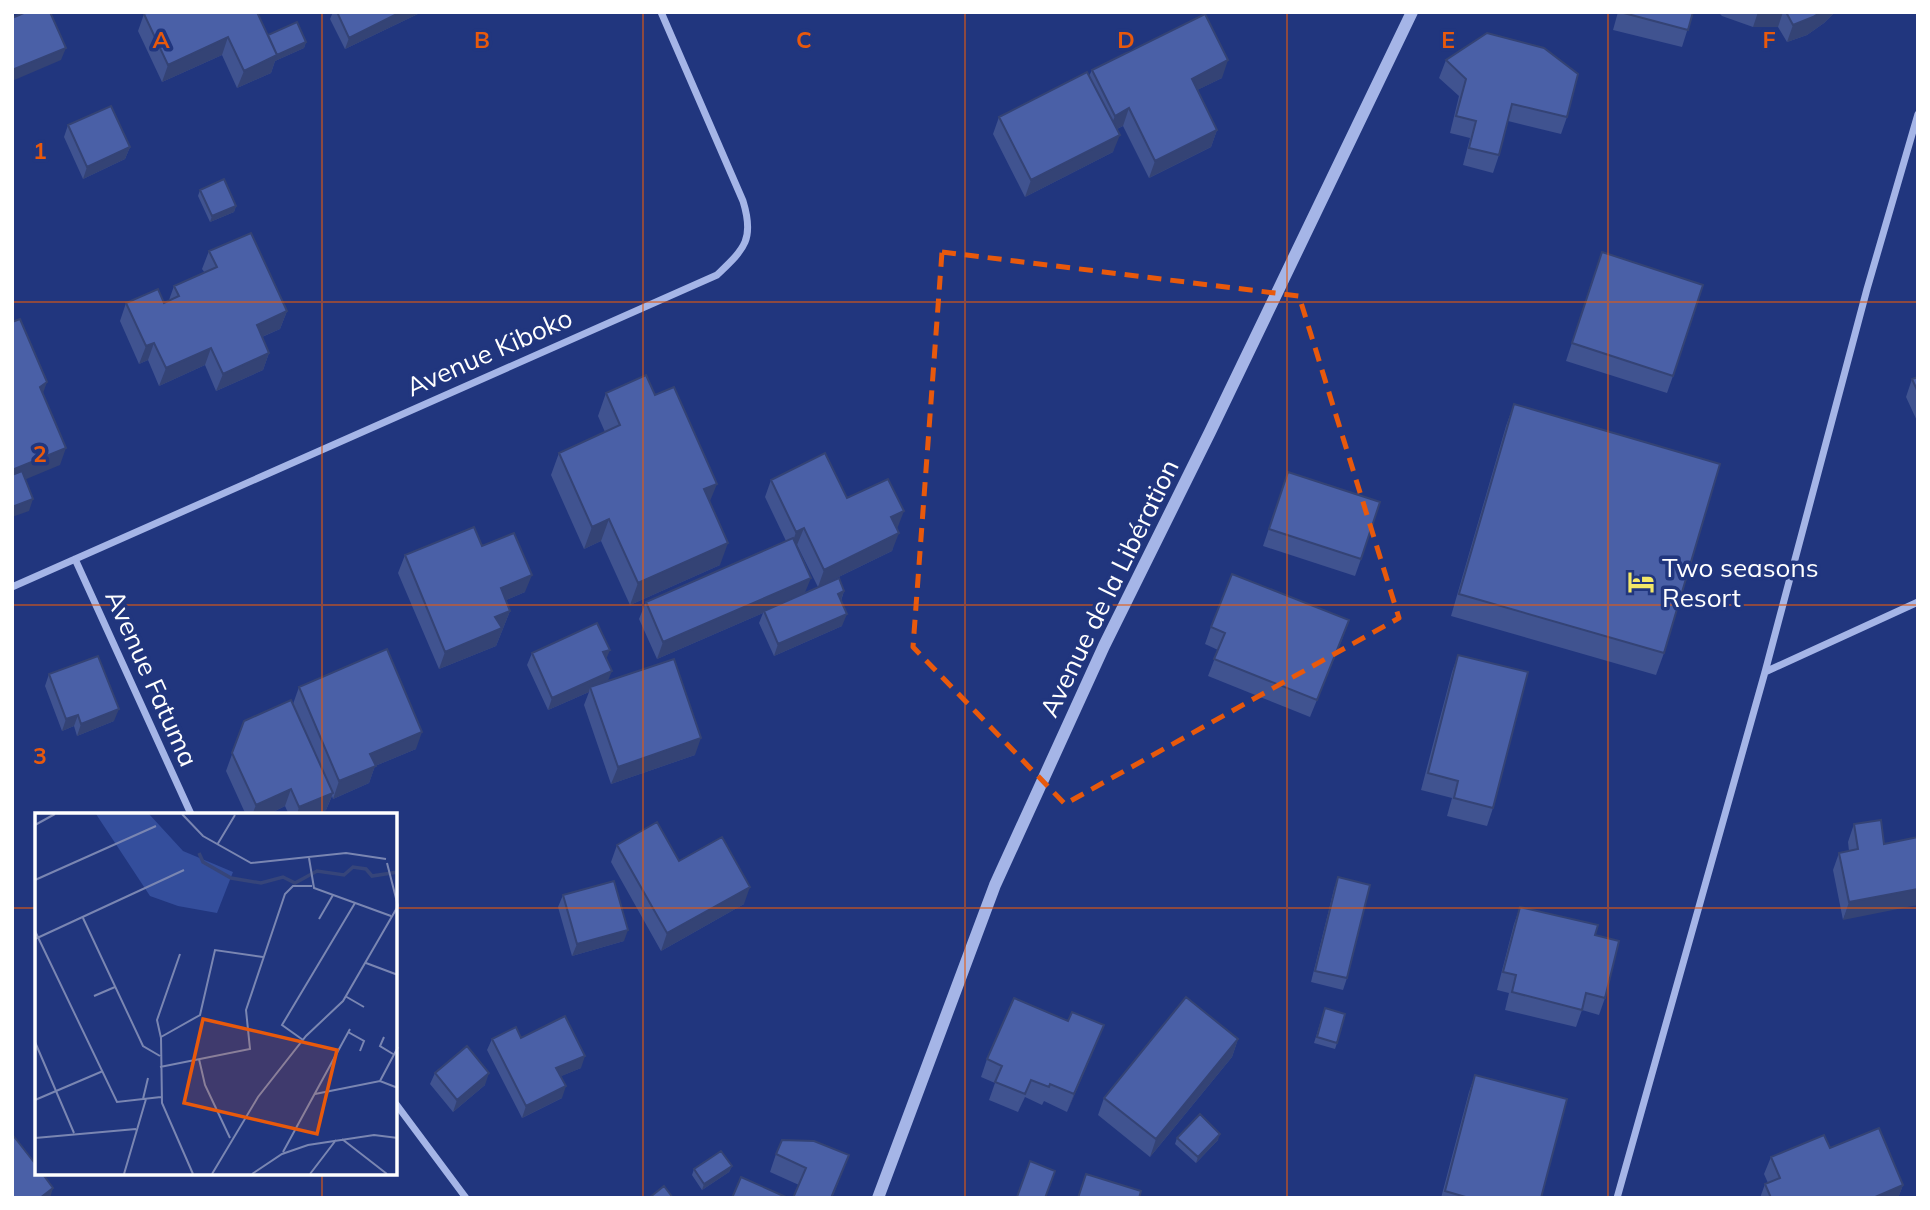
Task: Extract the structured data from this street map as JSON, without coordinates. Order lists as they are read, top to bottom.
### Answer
{
  "streets": {
    "street": ["Avenue Kiboko", "Avenue de la Libération", "Avenue Fatuma"]
  },
  "crossings": [
    ["Avenue Kiboko", "Avenue Fatuma"]
  ],
  "places": {
    "hotel": ["Two seasons Resort"]
  },
  "grid": {
    "columns": [
      "A",
      "B",
      "C",
      "D",
      "E",
      "F"
    ],
    "rows": ["1", "2", "3"]
  }
}
